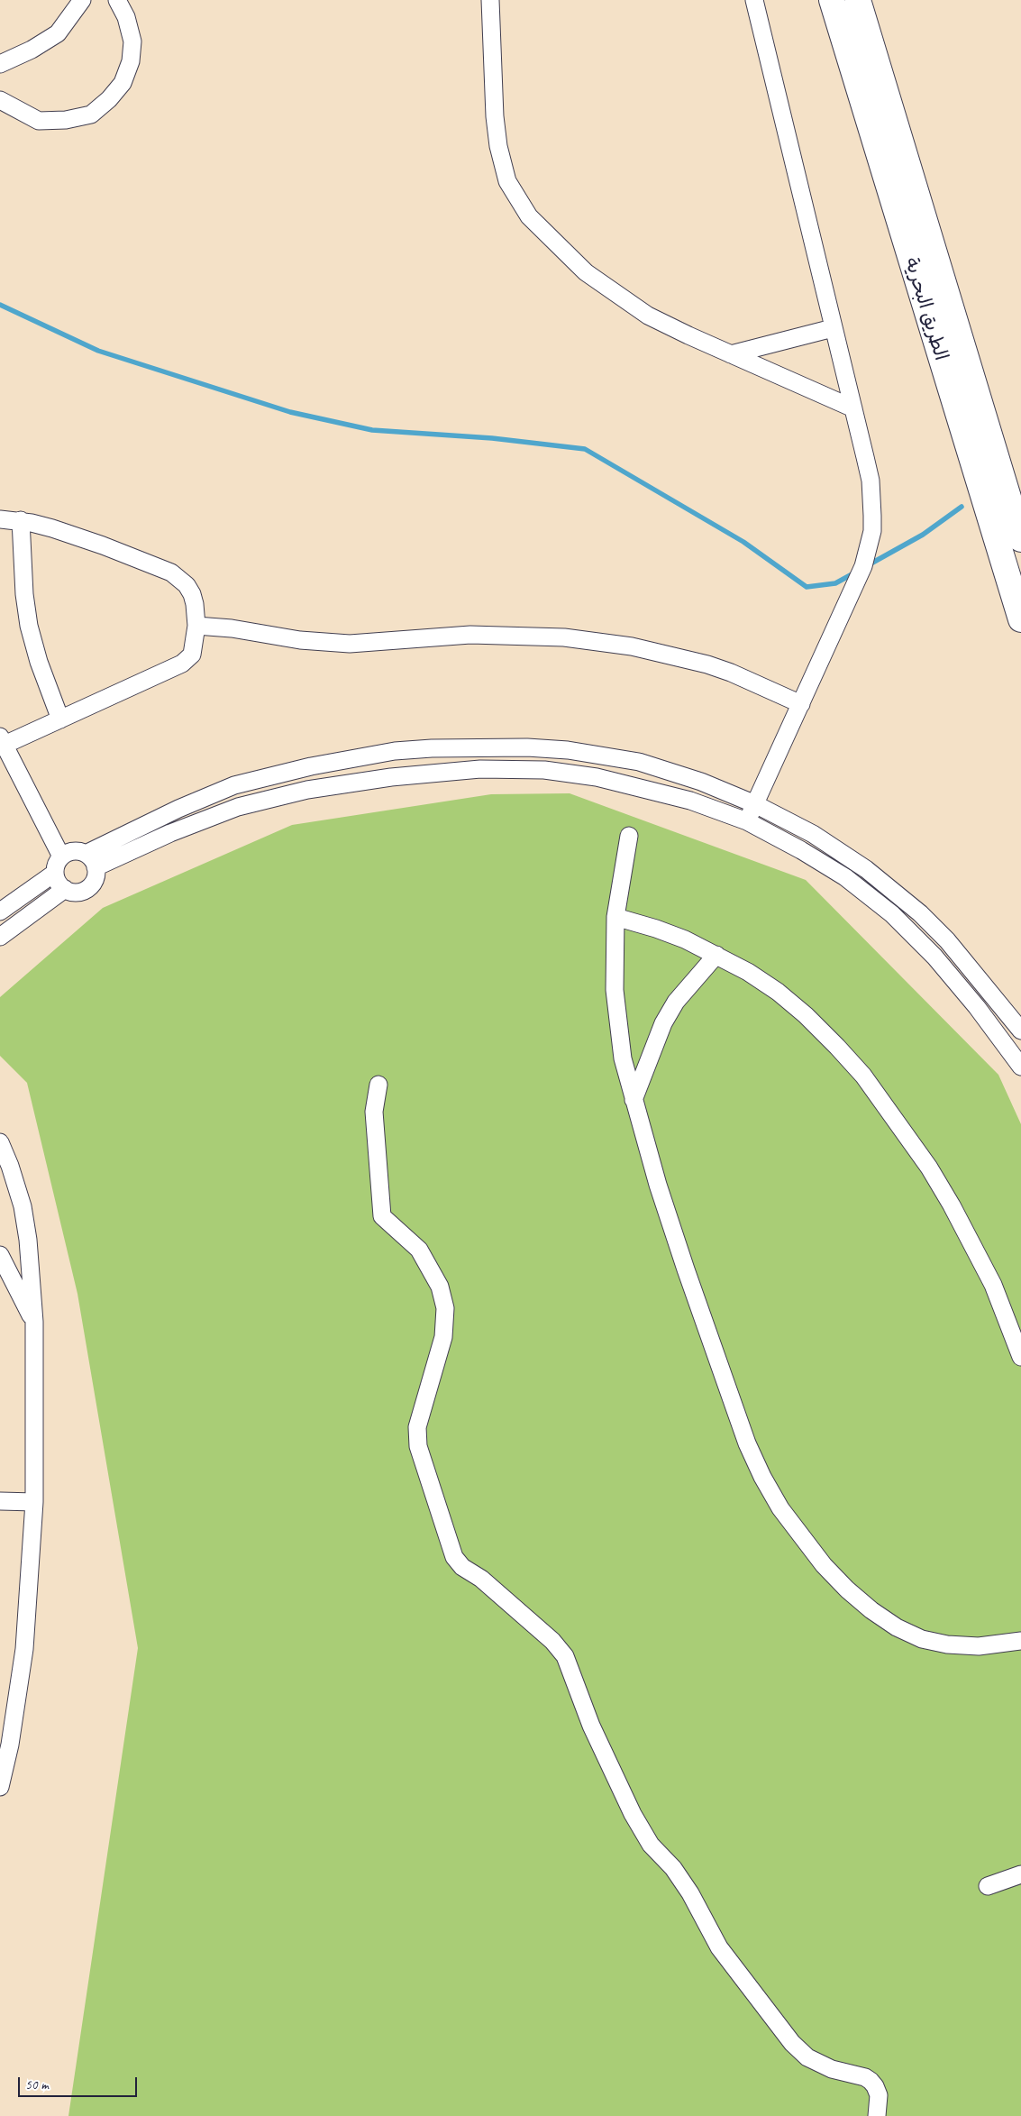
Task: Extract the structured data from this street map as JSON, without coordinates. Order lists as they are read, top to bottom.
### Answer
{
  "streets": {
    "main road": ["الطريق البحرية"]
  },
  "scale_bar": "50 m"
}
